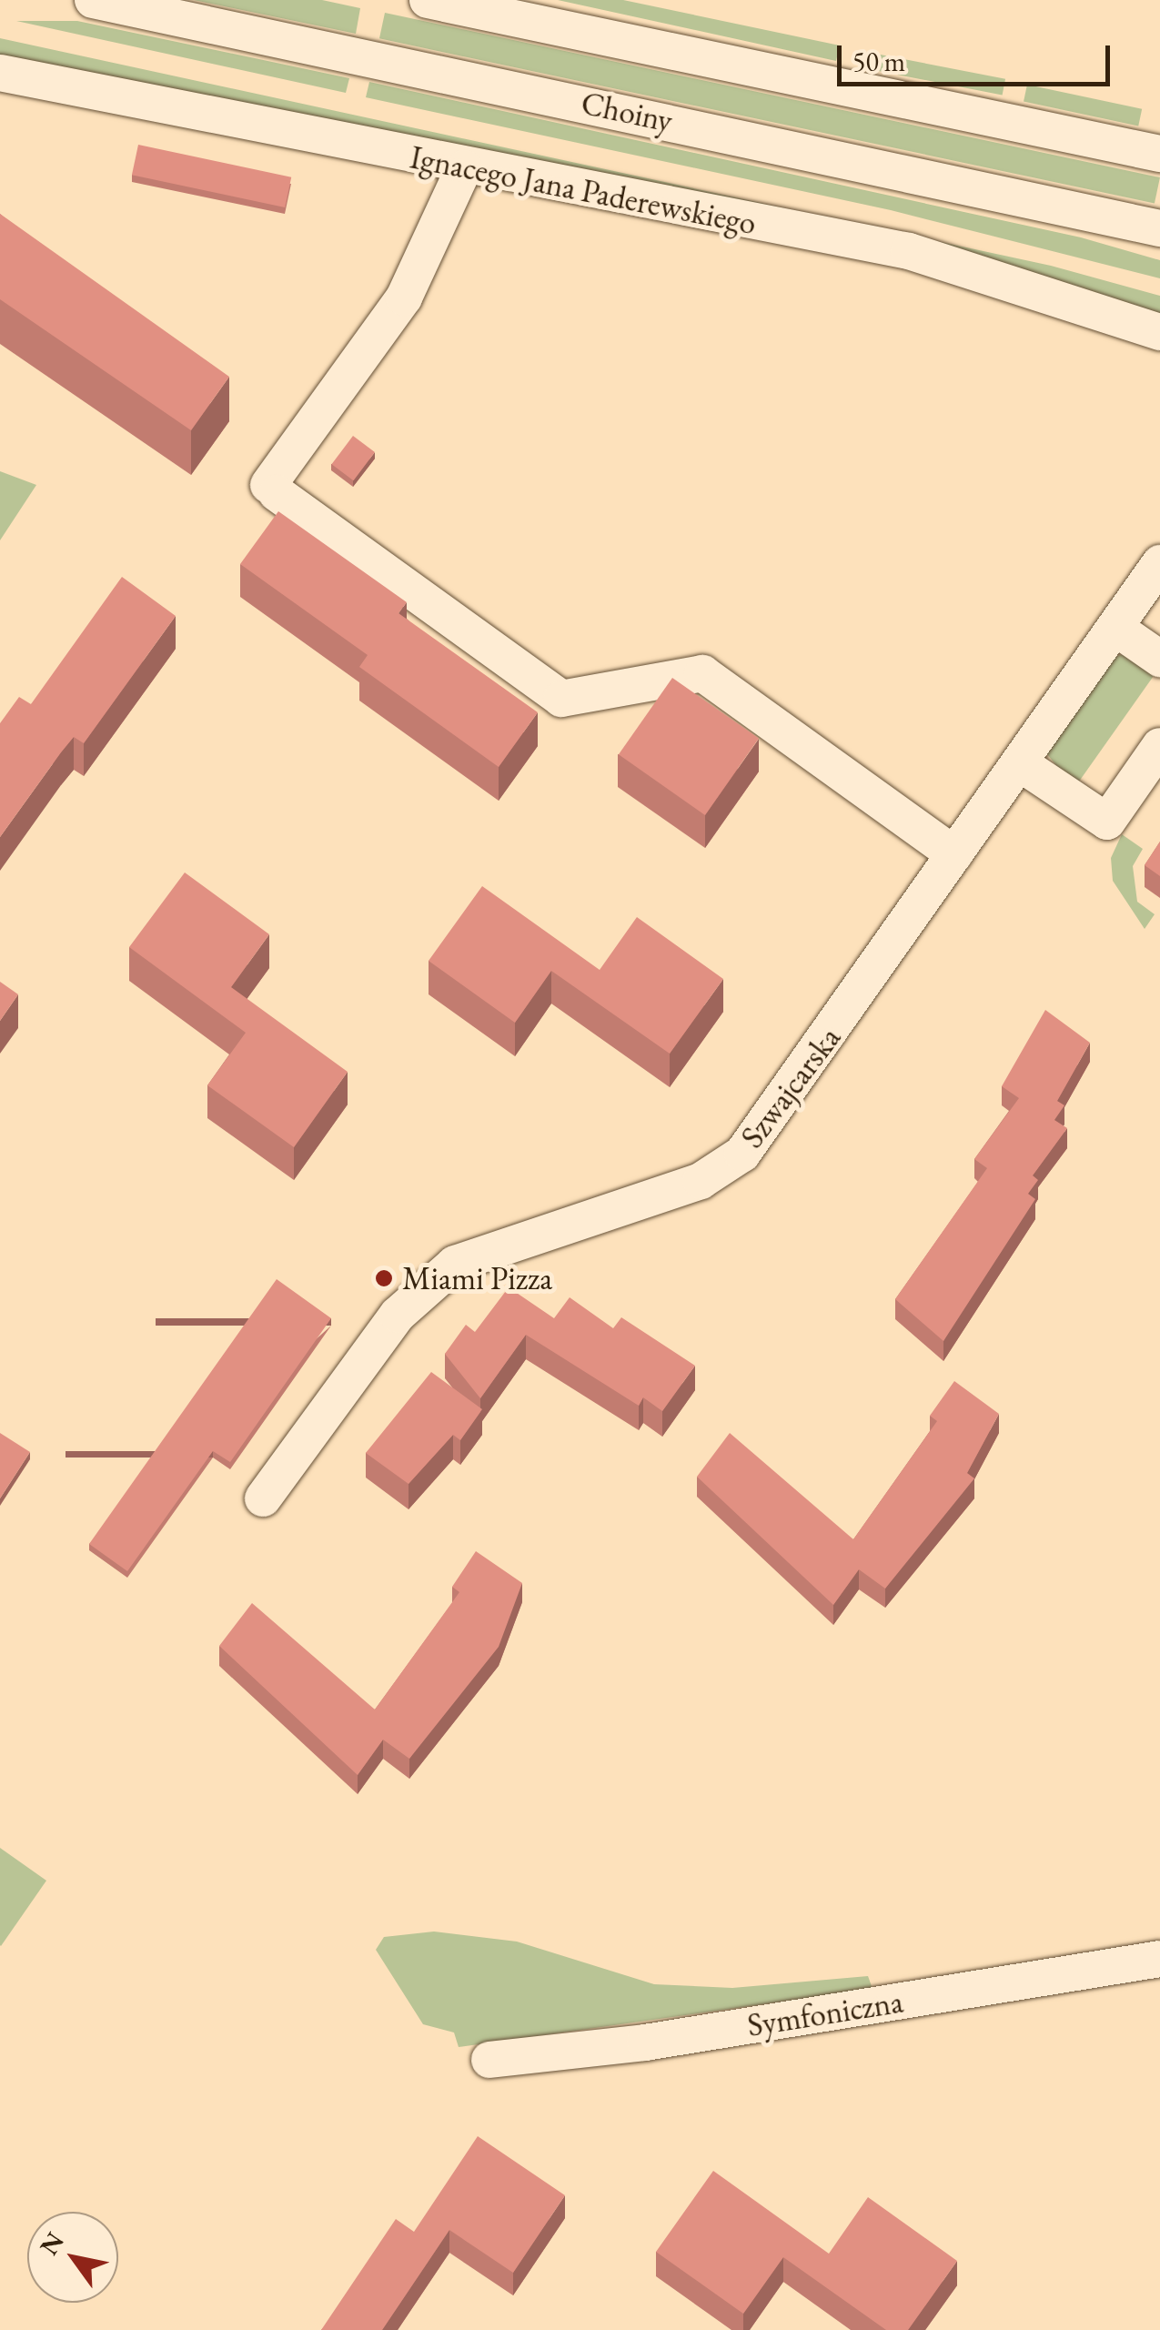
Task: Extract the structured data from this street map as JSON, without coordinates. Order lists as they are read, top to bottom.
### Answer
{
  "streets": {
    "street": [
      "Choiny",
      "Ignacego Jana Paderewskiego",
      "Szwajcarska",
      "Symfoniczna"
    ]
  },
  "places": ["Miami Pizza"],
  "scale_bar": "50 m",
  "north": "top left"
}
